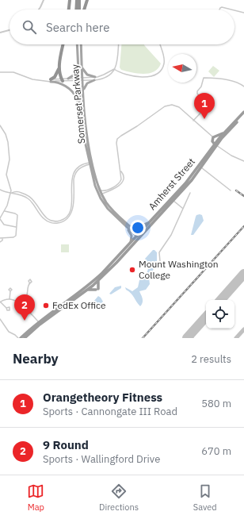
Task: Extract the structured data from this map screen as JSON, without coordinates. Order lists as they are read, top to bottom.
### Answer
{
  "streets": {
    "highway": ["Amherst Street"],
    "main road": ["Somerset Parkway"]
  },
  "crossings": [
    ["Somerset Parkway", "Amherst Street"]
  ],
  "places": ["Mount Washington College", "FedEx Office"],
  "north": "left",
  "page": {
    "search": "Search here",
    "pins": ["1", "2"],
    "heading": ["Nearby", "2 results"],
    "list": [
      {
        "mark": "1",
        "name": "Orangetheory Fitness",
        "note": "Sports · Cannongate III Road",
        "value": "580 m"
      },
      {
        "mark": "2",
        "name": "9 Round",
        "note": "Sports · Wallingford Drive",
        "value": "670 m"
      }
    ],
    "nav": ["Map", "Directions", "Saved"]
  }
}
